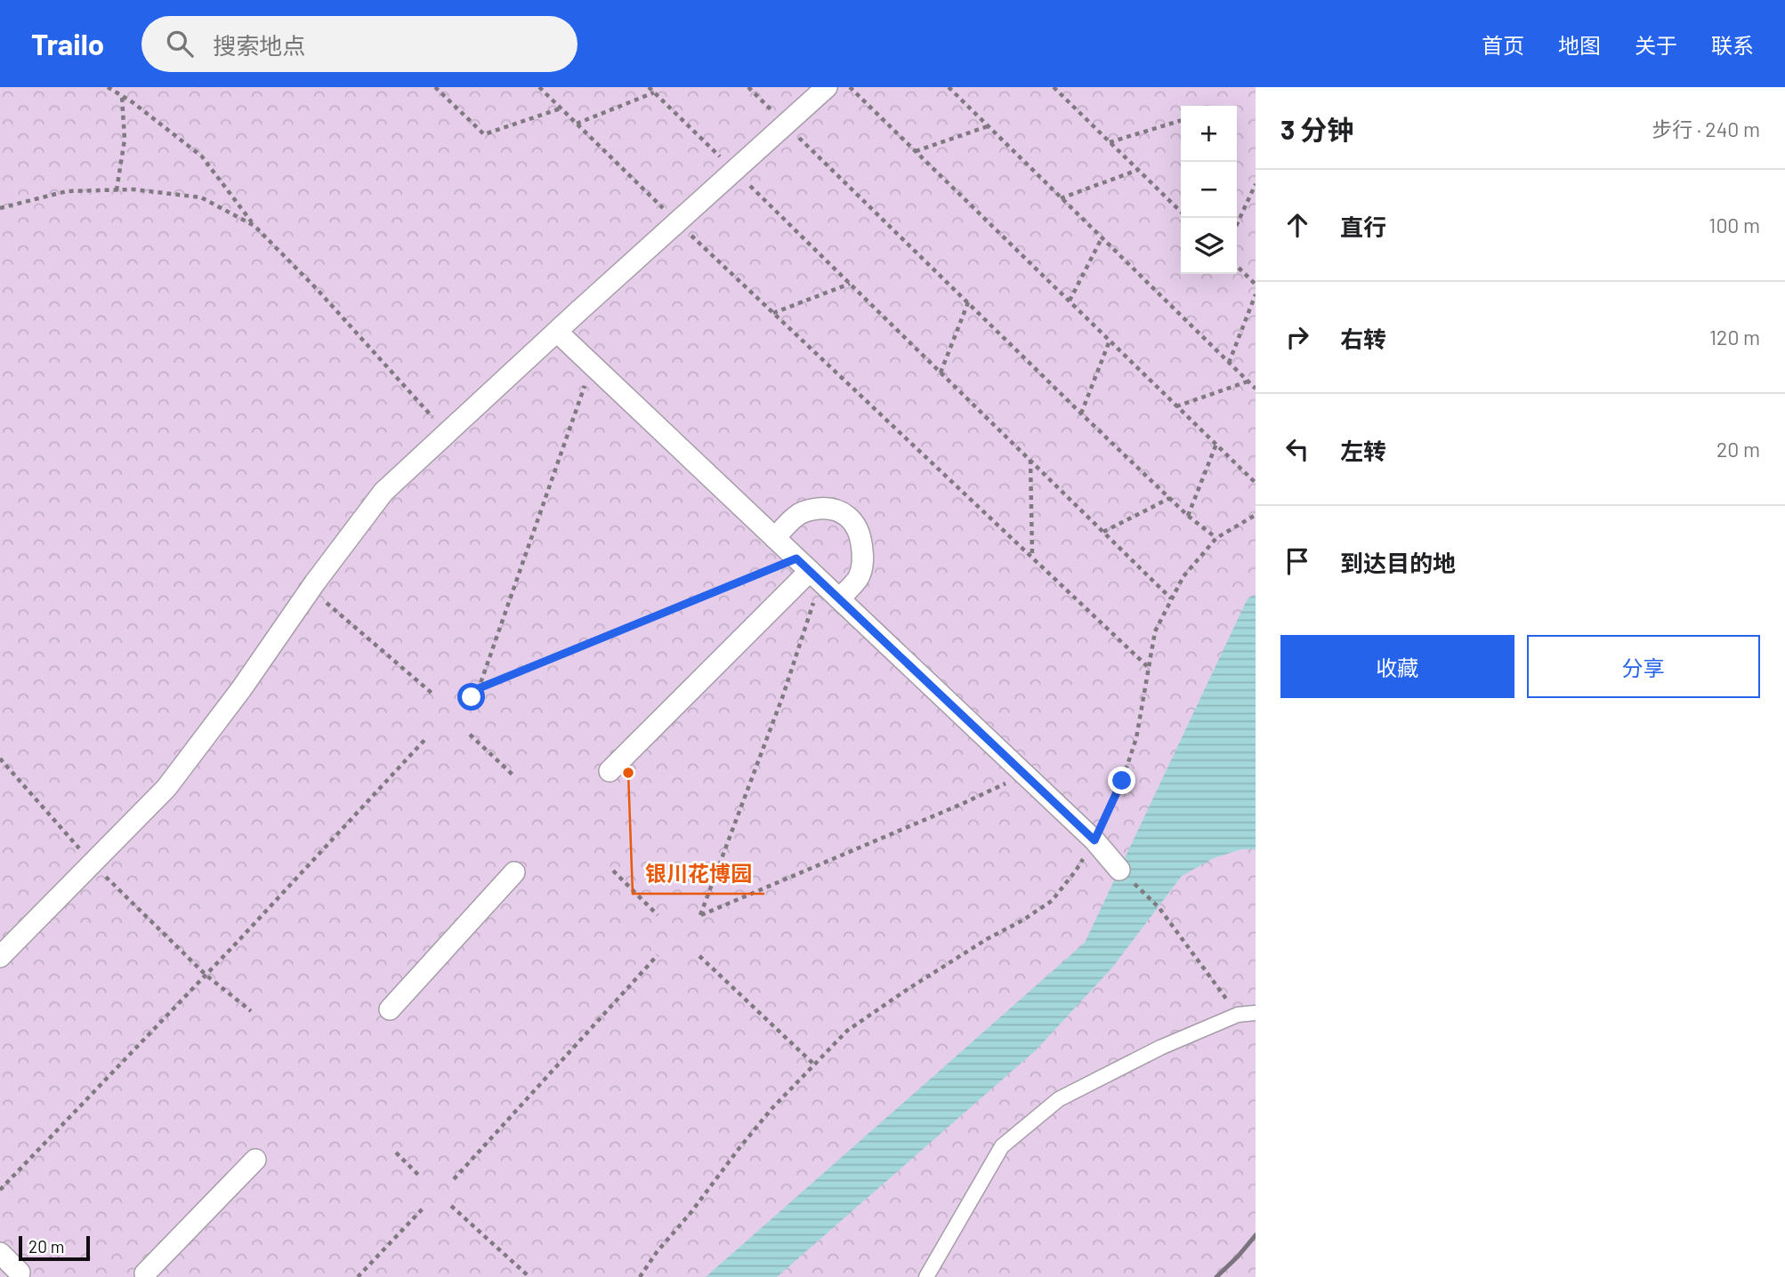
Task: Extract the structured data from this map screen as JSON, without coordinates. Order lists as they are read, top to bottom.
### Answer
{
  "places": ["银川花博园"],
  "scale_bar": "20 m",
  "page": {
    "header": "Trailo",
    "search": "搜索地点",
    "nav": [
      "首页",
      "地图",
      "关于",
      "联系"
    ],
    "heading": ["3 分钟", "步行 · 240 m"],
    "map_buttons": ["+", "−"],
    "list": [
      ["直行", "100 m"],
      ["右转", "120 m"],
      ["左转", "20 m"],
      "到达目的地"
    ],
    "buttons": ["收藏", "分享"],
    "scale": "20 m"
  }
}
